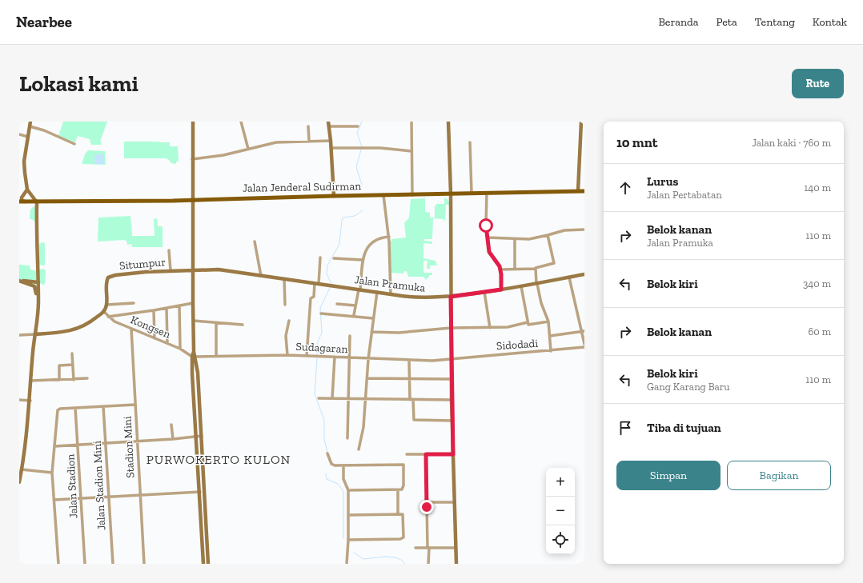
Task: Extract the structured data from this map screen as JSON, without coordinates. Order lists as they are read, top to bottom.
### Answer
{
  "streets": {
    "main road": ["Jalan Jenderal Sudirman"],
    "street": [
      "Situmpur",
      "Jalan Pramuka",
      "Kongsen",
      "Sidodadi",
      "Sudagaran",
      "Stadion Mini",
      "Jalan Stadion Mini",
      "Jalan Stadion"
    ]
  },
  "crossings": [
    ["Situmpur", "Jalan Pramuka"],
    ["Situmpur", "Kongsen"],
    ["Kongsen", "Sudagaran"],
    ["Kongsen", "Stadion Mini"],
    ["Sidodadi", "Sudagaran"]
  ],
  "districts": ["PURWOKERTO KULON"],
  "page": {
    "header": "Nearbee",
    "nav": [
      "Beranda",
      "Peta",
      "Tentang",
      "Kontak"
    ],
    "buttons": [
      "Rute",
      ["Simpan", "Bagikan"]
    ],
    "title": "Lokasi kami",
    "heading": ["10 mnt", "Jalan kaki · 760 m"],
    "list": [
      ["Lurus", "Jalan Pertabatan", "140 m"],
      ["Belok kanan", "Jalan Pramuka", "110 m"],
      ["Belok kiri", "340 m"],
      ["Belok kanan", "60 m"],
      ["Belok kiri", "Gang Karang Baru", "110 m"],
      "Tiba di tujuan"
    ],
    "map_buttons": ["+", "−"]
  }
}
